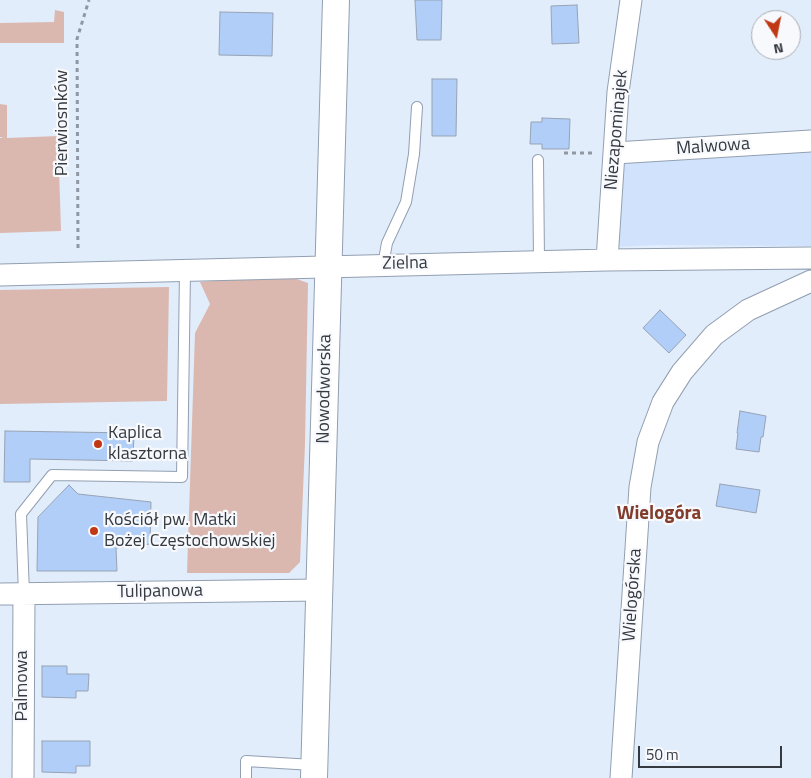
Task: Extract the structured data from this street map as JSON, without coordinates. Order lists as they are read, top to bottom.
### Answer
{
  "streets": {
    "street": [
      "Niezapominajek",
      "Malwowa",
      "Zielna",
      "Nowodworska",
      "Tulipanowa",
      "Wielogórska",
      "Palmowa"
    ],
    "path": ["Pierwiosnków"]
  },
  "crossings": [
    ["Niezapominajek", "Malwowa"],
    ["Niezapominajek", "Zielna"],
    ["Zielna", "Nowodworska"],
    ["Nowodworska", "Tulipanowa"],
    ["Tulipanowa", "Palmowa"]
  ],
  "districts": ["Wielogóra"],
  "places": ["Kaplica klasztorna", "Kościół pw. Matki Bożej Częstochowskiej"],
  "scale_bar": "50 m",
  "north": "bottom"
}
